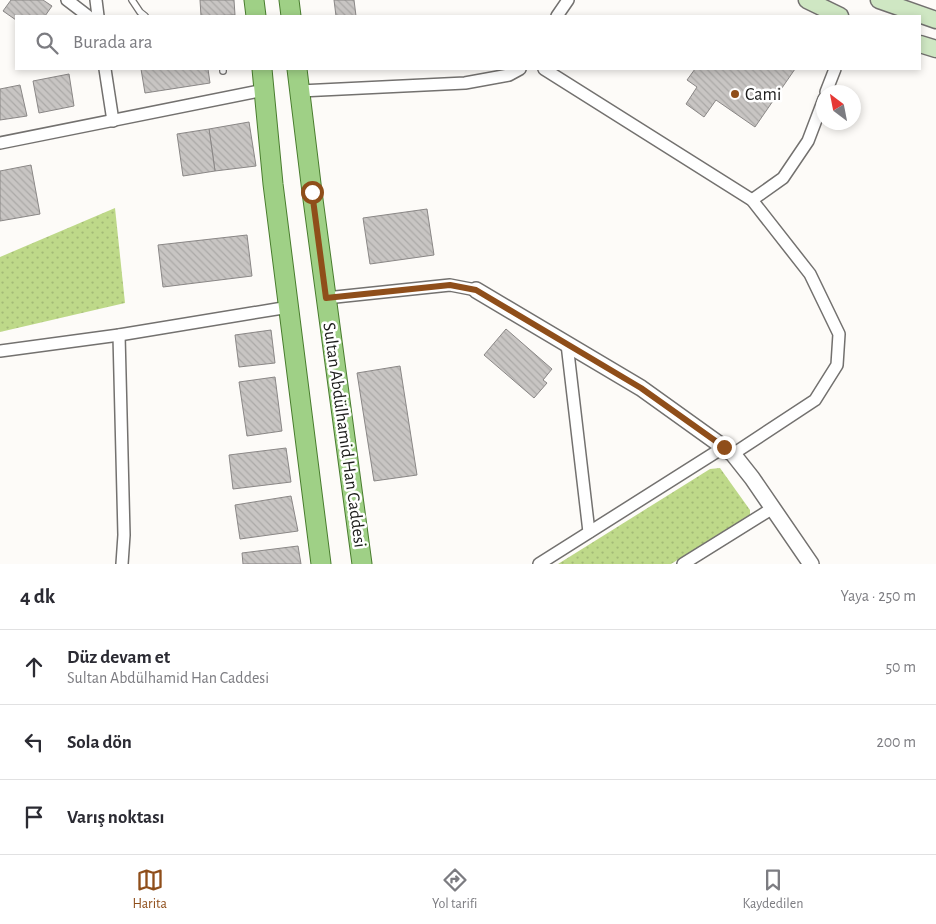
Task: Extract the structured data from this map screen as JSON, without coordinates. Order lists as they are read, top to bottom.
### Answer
{
  "streets": {
    "main road": ["Sultan Abdülhamid Han Caddesi"]
  },
  "places": ["Cami"],
  "north": "top left",
  "page": {
    "search": "Burada ara",
    "heading": ["4 dk", "Yaya · 250 m"],
    "list": [
      ["Düz devam et", "Sultan Abdülhamid Han Caddesi", "50 m"],
      ["Sola dön", "200 m"],
      "Varış noktası"
    ],
    "nav": ["Harita", "Yol tarifi", "Kaydedilen"]
  }
}
